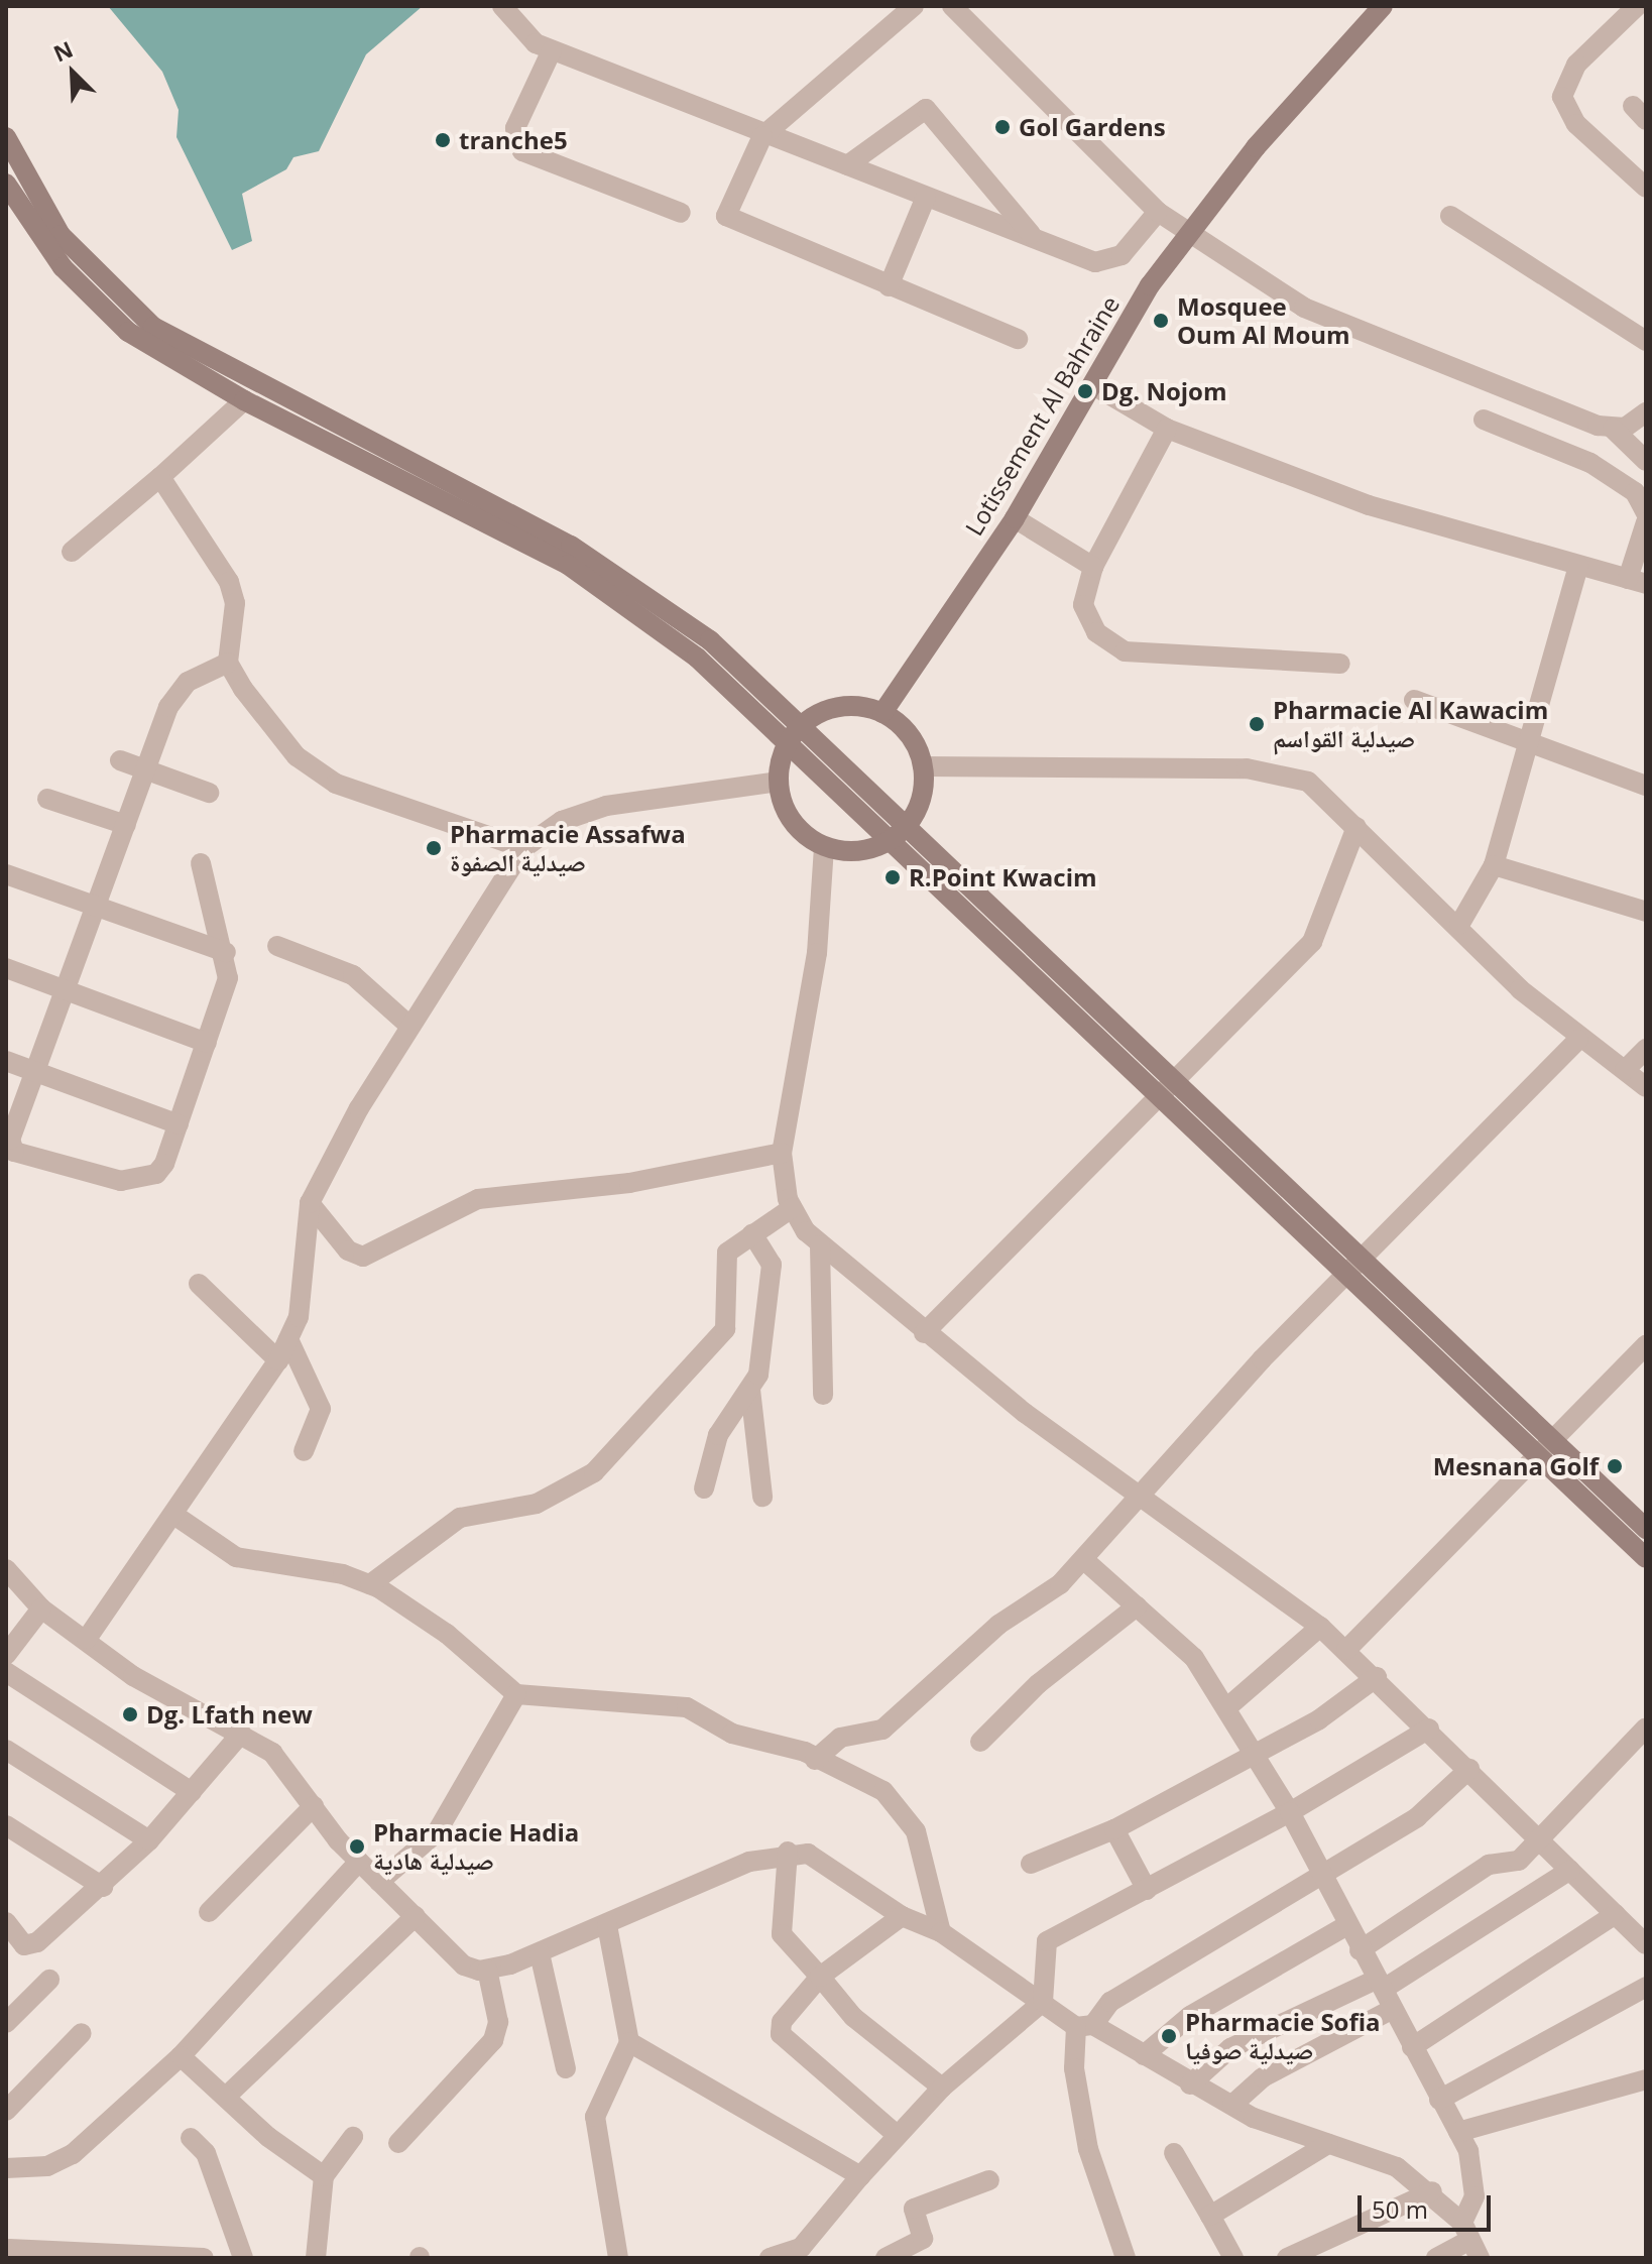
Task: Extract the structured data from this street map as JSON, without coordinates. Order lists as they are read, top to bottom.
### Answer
{
  "streets": {
    "main road": ["Lotissement Al Bahraine"]
  },
  "places": [
    "Gol Gardens",
    "tranche5",
    "Mosquee Oum Al Moum",
    "Dg. Nojom",
    "Pharmacie Al Kawacim صيدلية القواسم",
    "Pharmacie Assafwa صيدلية الصفوة",
    "R.Point Kwacim",
    "Mesnana Golf",
    "Dg. Lfath new",
    "Pharmacie Hadia صيدلية هادية",
    "Pharmacie Sofia صيدلية صوفيا"
  ],
  "scale_bar": "50 m",
  "north": "top left"
}
